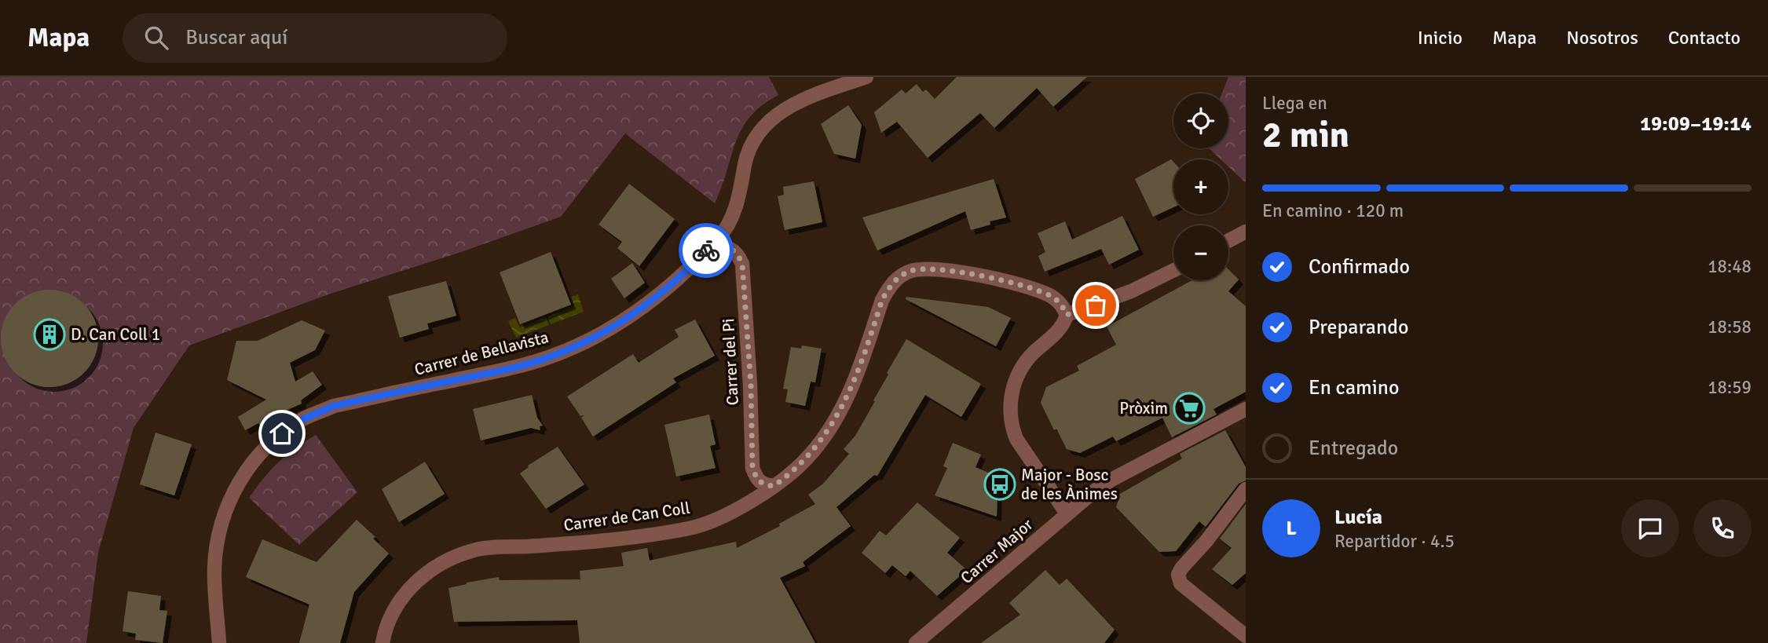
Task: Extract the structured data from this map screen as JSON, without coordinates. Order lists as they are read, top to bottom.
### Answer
{
  "streets": {
    "street": [
      "Carrer de Bellavista",
      "Carrer del Pi",
      "Carrer de Can Coll",
      "Carrer Major"
    ]
  },
  "crossings": [
    ["Carrer de Bellavista", "Carrer del Pi"],
    ["Carrer del Pi", "Carrer de Can Coll"]
  ],
  "places": {
    "building": ["D. Can Coll 1"],
    "supermarket": ["Pròxim"],
    "bus stop": ["Major - Bosc de les Ànimes"]
  },
  "page": {
    "header": "Mapa",
    "search": "Buscar aquí",
    "nav": [
      "Inicio",
      "Mapa",
      "Nosotros",
      "Contacto"
    ],
    "heading": ["2 min", "Llega en", "19:09–19:14"],
    "panel": ["Lucía", "Repartidor · 4.5"],
    "map_buttons": ["+", "−"],
    "bar": "En camino · 120 m",
    "list": [
      ["Confirmado", "18:48"],
      ["Preparando", "18:58"],
      ["En camino", "18:59"],
      "Entregado"
    ],
    "round": "L"
  }
}
